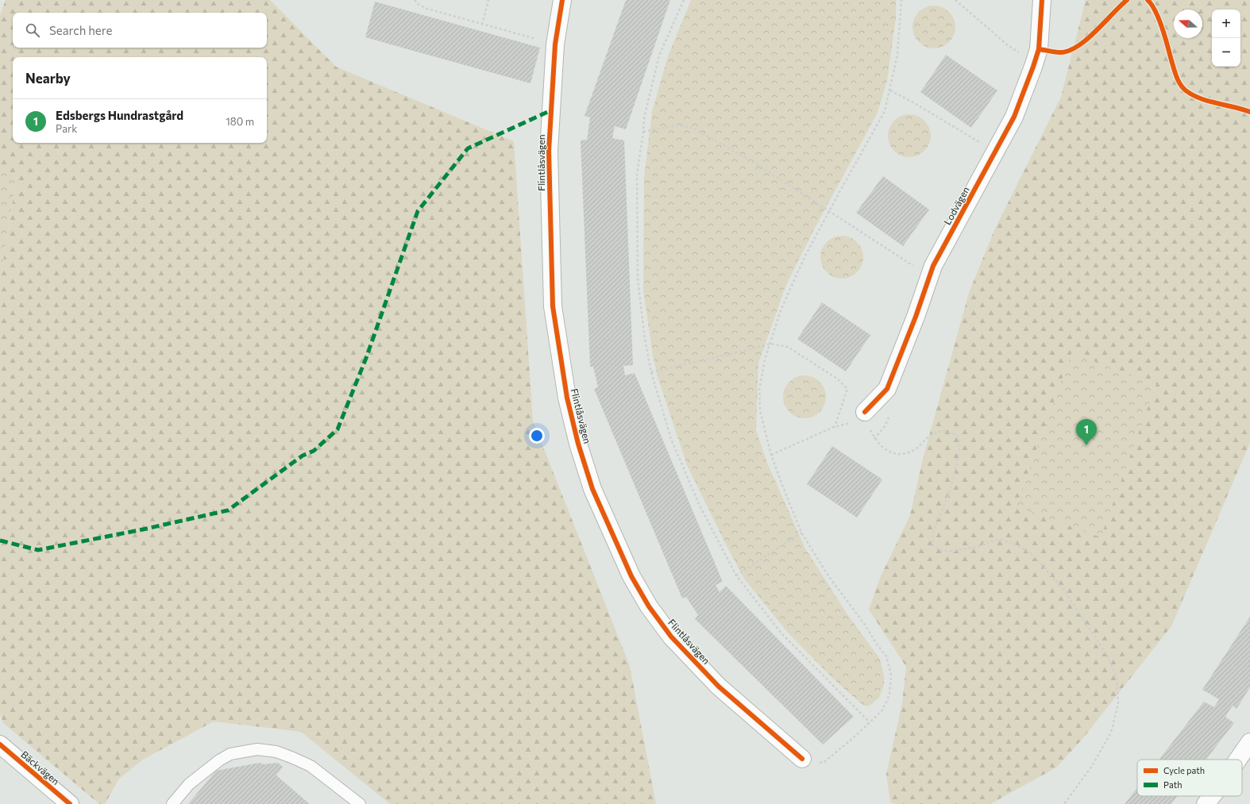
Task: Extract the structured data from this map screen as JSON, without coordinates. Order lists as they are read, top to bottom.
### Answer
{
  "streets": {
    "street": ["Flintlåsvägen", "Lodvägen", "Bäckvägen"]
  },
  "legend": ["Cycle path", "Path"],
  "north": "left",
  "page": {
    "map_buttons": ["+", "−"],
    "search": "Search here",
    "heading": "Nearby",
    "list": [
      {
        "mark": "1",
        "name": "Edsbergs Hundrastgård",
        "note": "Park",
        "value": "180 m"
      }
    ],
    "pins": "1"
  }
}
